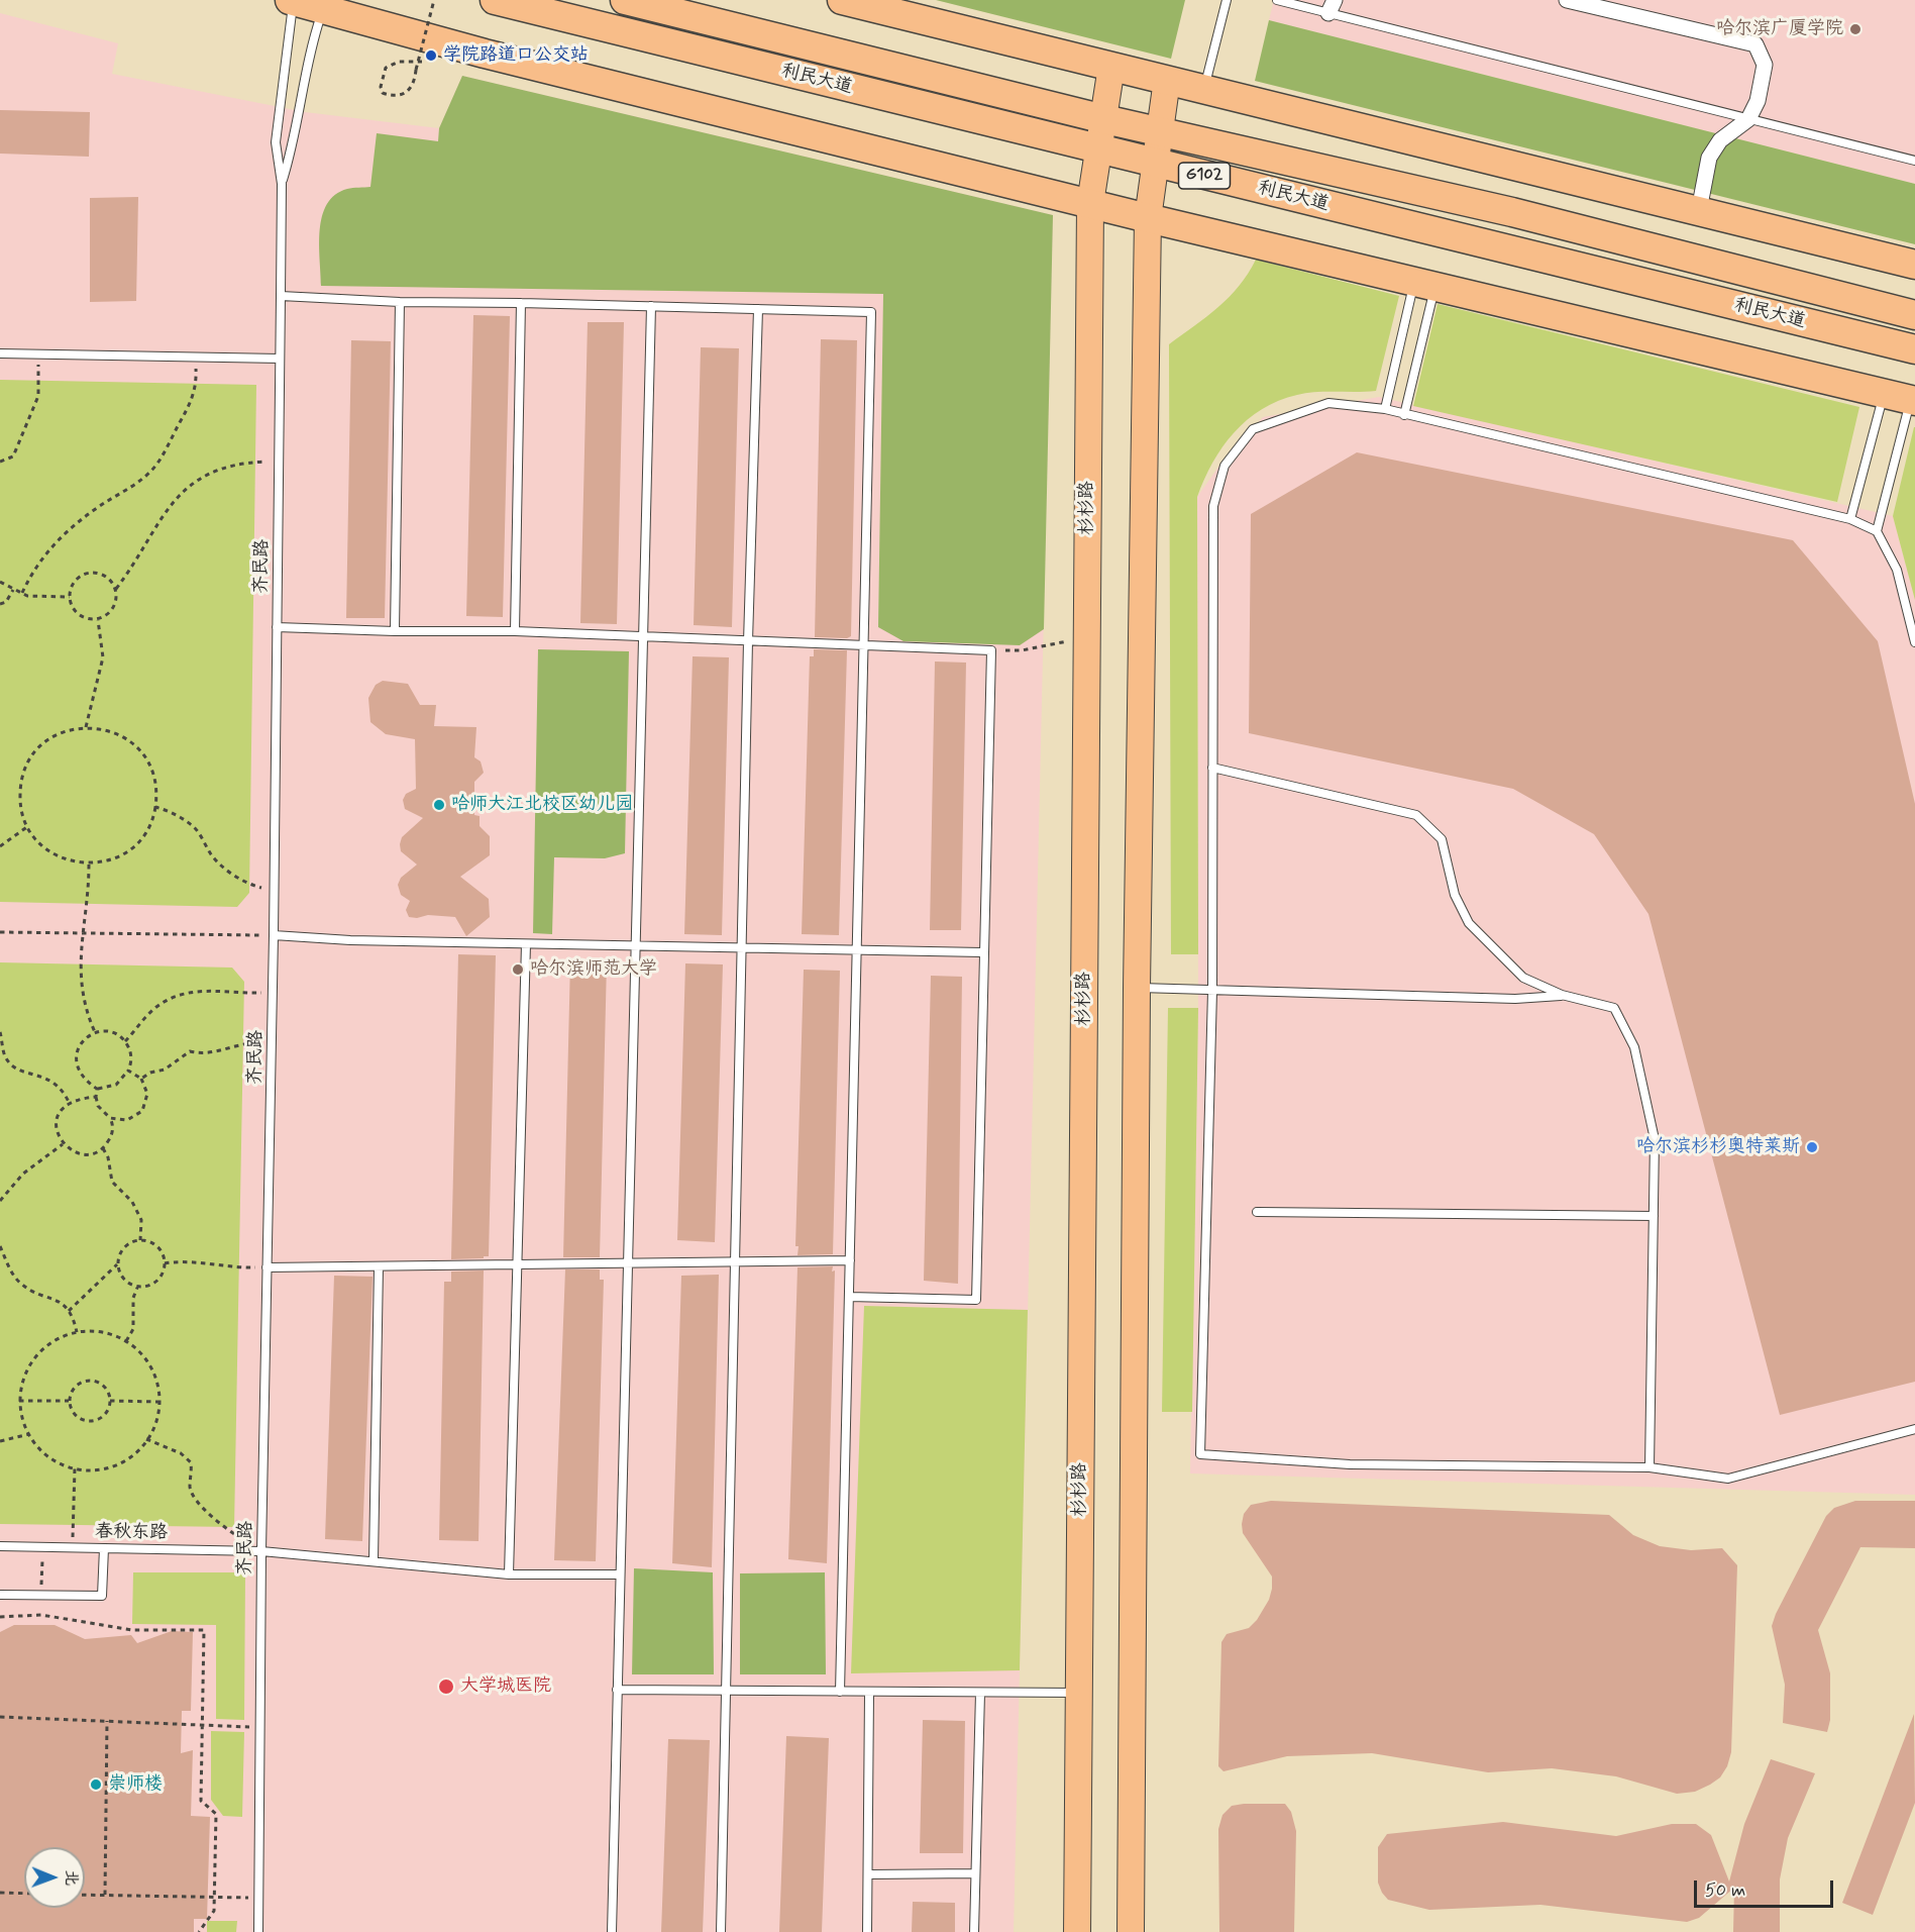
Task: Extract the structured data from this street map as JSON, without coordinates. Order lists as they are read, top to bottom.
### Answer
{
  "streets": {
    "highway": ["利民大道", "G102"],
    "main road": ["杉杉路"],
    "lane": ["齐民路", "春秋东路"]
  },
  "crossings": [
    ["利民大道", "杉杉路"],
    ["齐民路", "春秋东路"]
  ],
  "places": [
    "哈尔滨广厦学院",
    "学院路道口公交站",
    "哈师大江北校区幼儿园",
    "哈尔滨师范大学",
    "哈尔滨杉杉奥特莱斯",
    "大学城医院",
    "崇师楼"
  ],
  "scale_bar": "50 m",
  "north": "right"
}
